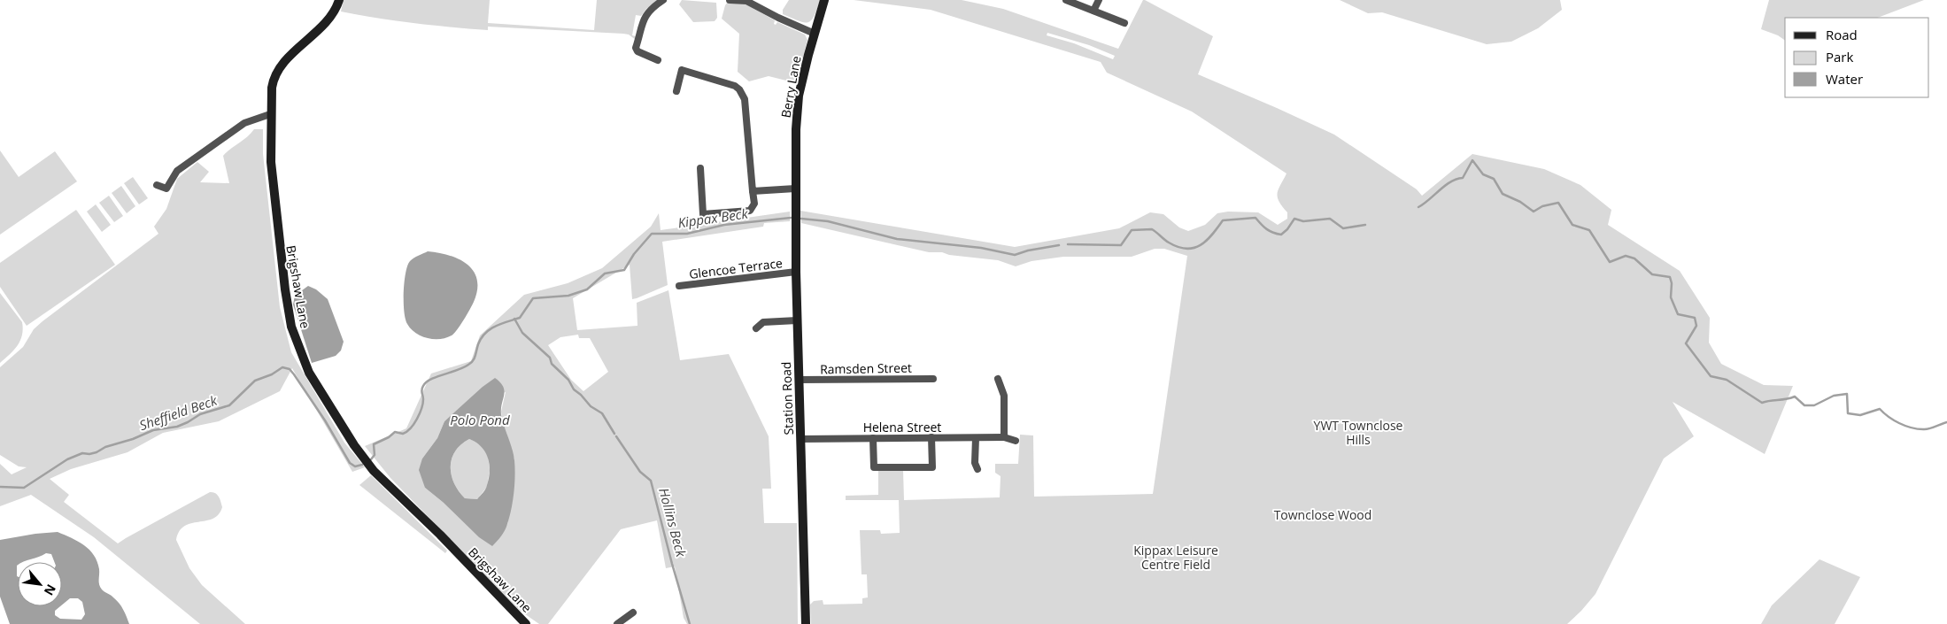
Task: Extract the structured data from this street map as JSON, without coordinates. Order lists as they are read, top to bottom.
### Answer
{
  "streets": {
    "street": [
      "Berry Lane",
      "Glencoe Terrace",
      "Brigshaw Lane",
      "Ramsden Street",
      "Station Road",
      "Helena Street"
    ]
  },
  "crossings": [
    ["Berry Lane", "Station Road"],
    ["Glencoe Terrace", "Station Road"],
    ["Ramsden Street", "Station Road"],
    ["Station Road", "Helena Street"]
  ],
  "water": [
    "Kippax Beck",
    "Sheffield Beck",
    "Polo Pond",
    "Hollins Beck"
  ],
  "parks": ["YWT Townclose Hills", "Townclose Wood", "Kippax Leisure Centre Field"],
  "legend": ["Road", "Park", "Water"],
  "north": "bottom right"
}
